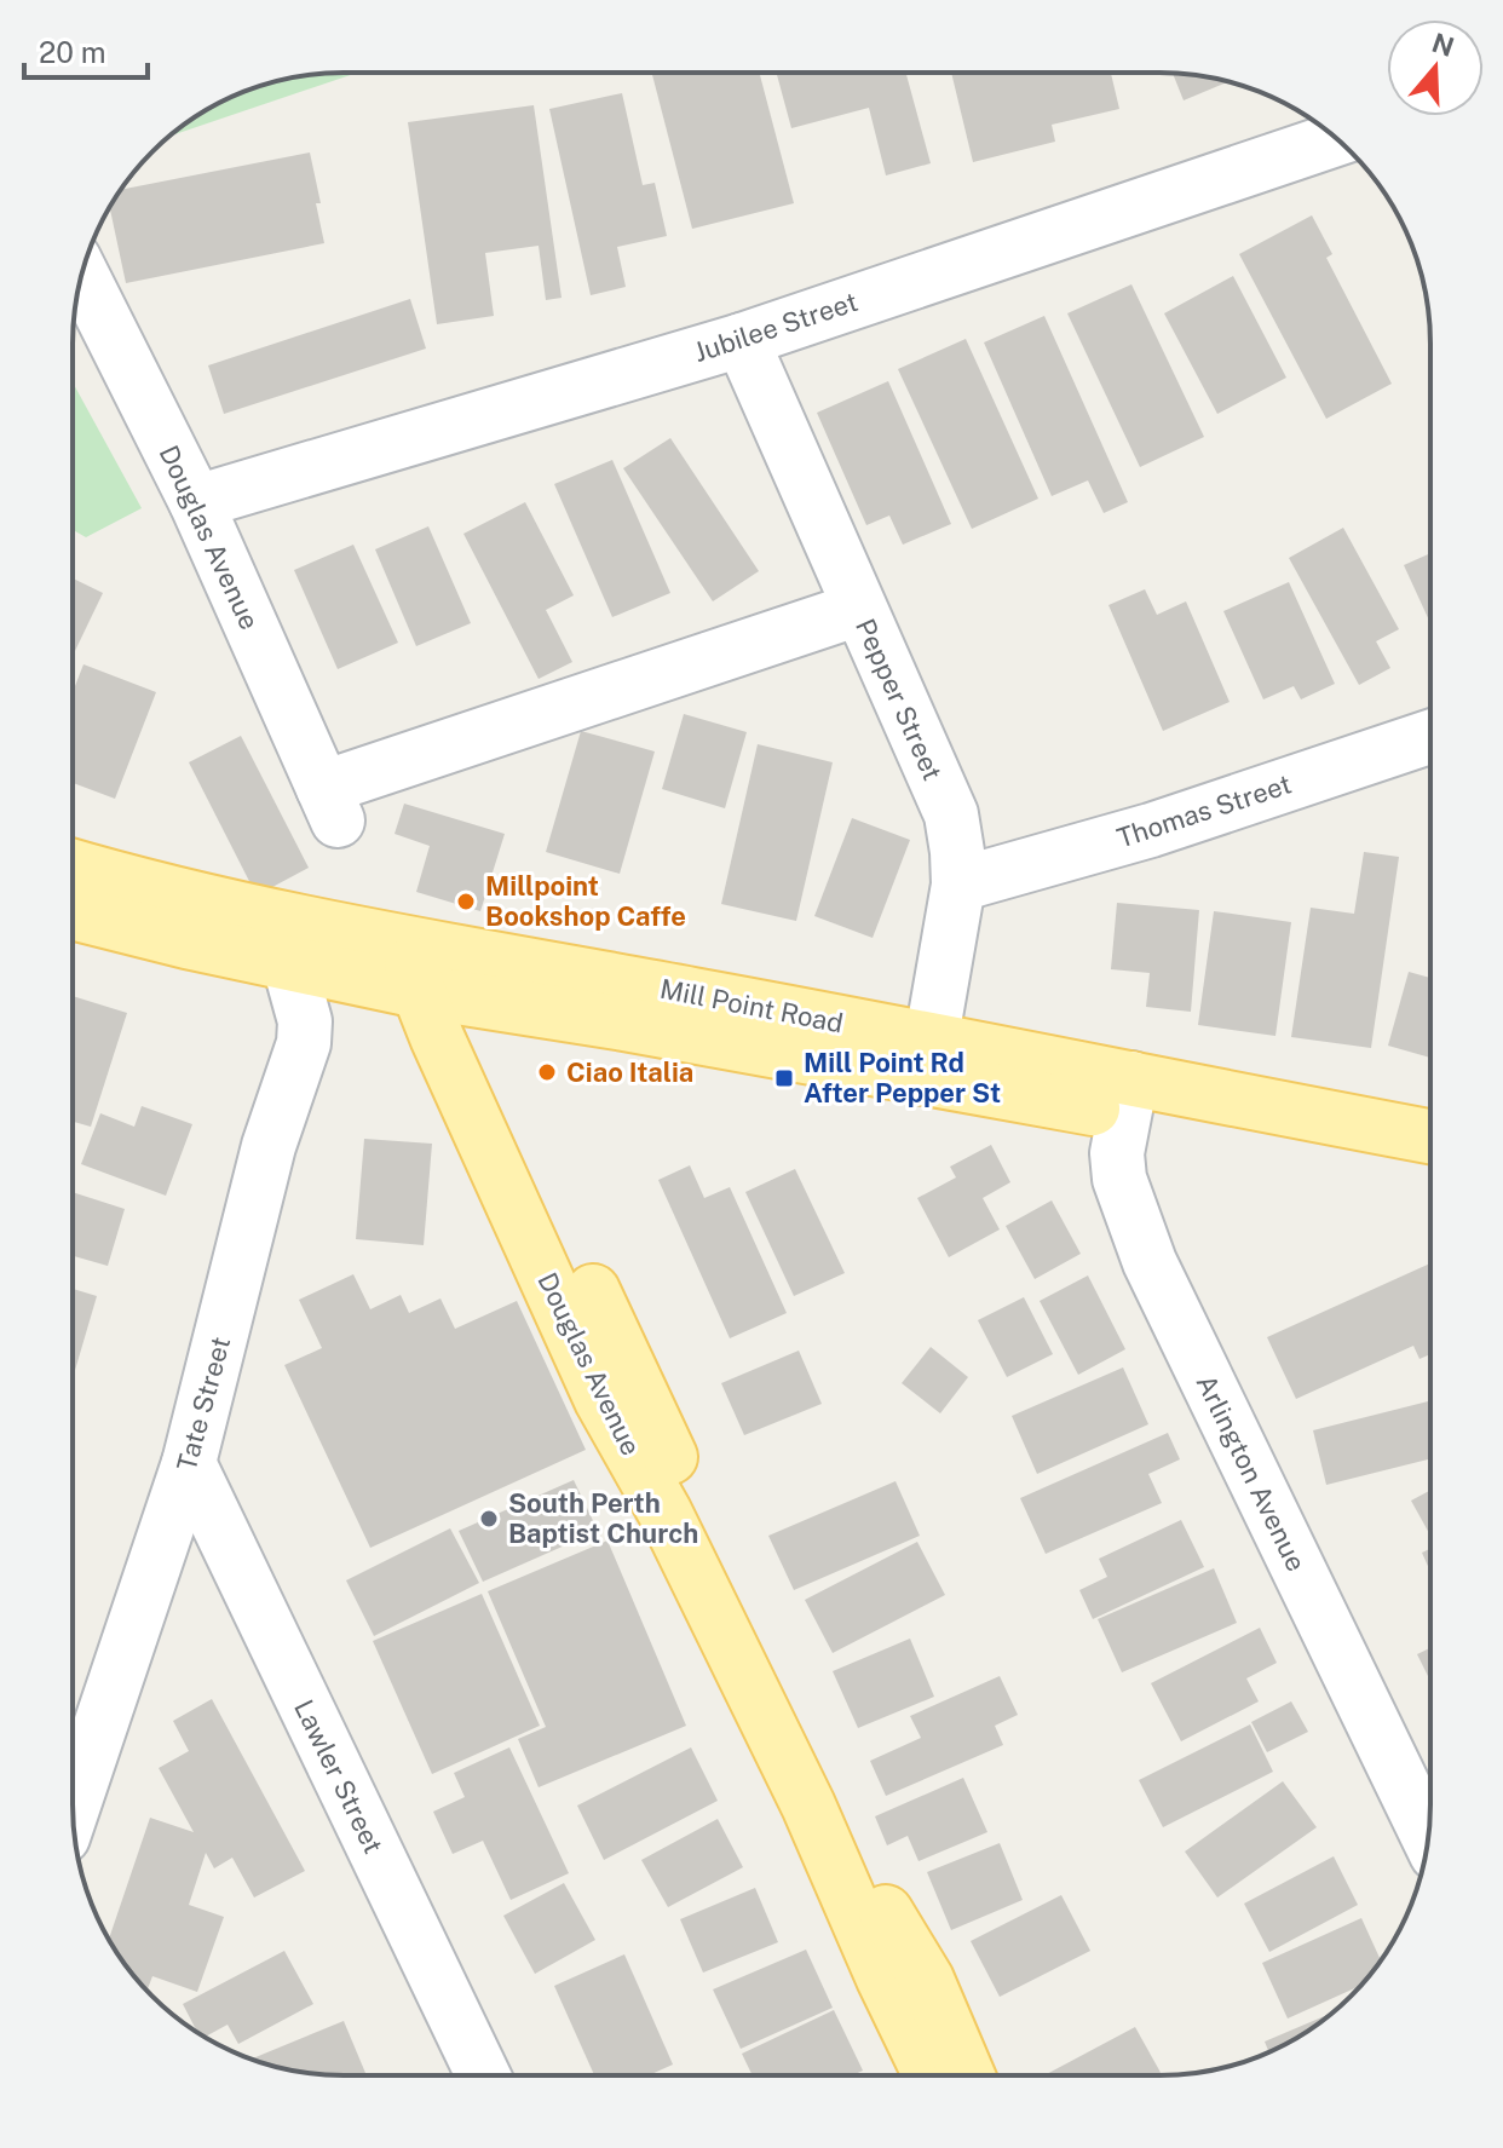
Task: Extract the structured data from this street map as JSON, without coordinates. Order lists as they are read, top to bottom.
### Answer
{
  "streets": {
    "main road": ["Douglas Avenue", "Mill Point Road"],
    "street": [
      "Jubilee Street",
      "Pepper Street",
      "Thomas Street",
      "Tate Street",
      "Arlington Avenue",
      "Lawler Street"
    ]
  },
  "crossings": [
    ["Jubilee Street", "Douglas Avenue"],
    ["Jubilee Street", "Pepper Street"],
    ["Douglas Avenue", "Pepper Street"],
    ["Douglas Avenue", "Mill Point Road"],
    ["Pepper Street", "Thomas Street"],
    ["Pepper Street", "Mill Point Road"],
    ["Mill Point Road", "Tate Street"],
    ["Mill Point Road", "Arlington Avenue"],
    ["Tate Street", "Lawler Street"]
  ],
  "places": {
    "other": ["Millpoint Bookshop Caffe", "Ciao Italia", "South Perth Baptist Church"],
    "transit": ["Mill Point Rd After Pepper St"]
  },
  "scale_bar": "20 m",
  "north": "top"
}
